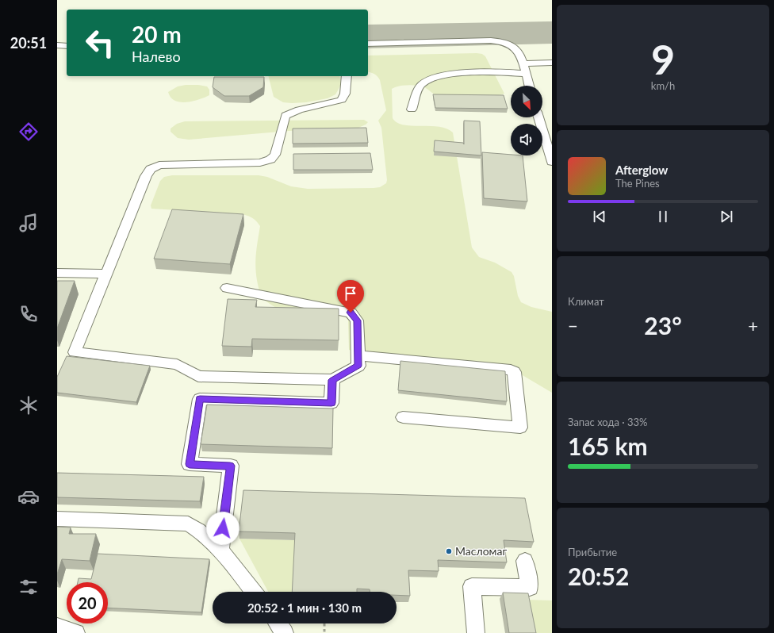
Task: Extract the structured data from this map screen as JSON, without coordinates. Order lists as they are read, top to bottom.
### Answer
{
  "places": ["Масломаг"],
  "north": "bottom right",
  "page": {
    "tabs": "20:51",
    "tile": [
      ["9", "km/h"],
      "Климат",
      ["Запас хода · 33%", "165 km"],
      ["Прибытие", "20:52"]
    ],
    "turn": ["20 m", "Налево"],
    "song": ["Afterglow", "The Pines"],
    "heat": ["−", "23°", "+"],
    "limit": "20",
    "trip": "20:52 · 1 мин · 130 m"
  }
}
